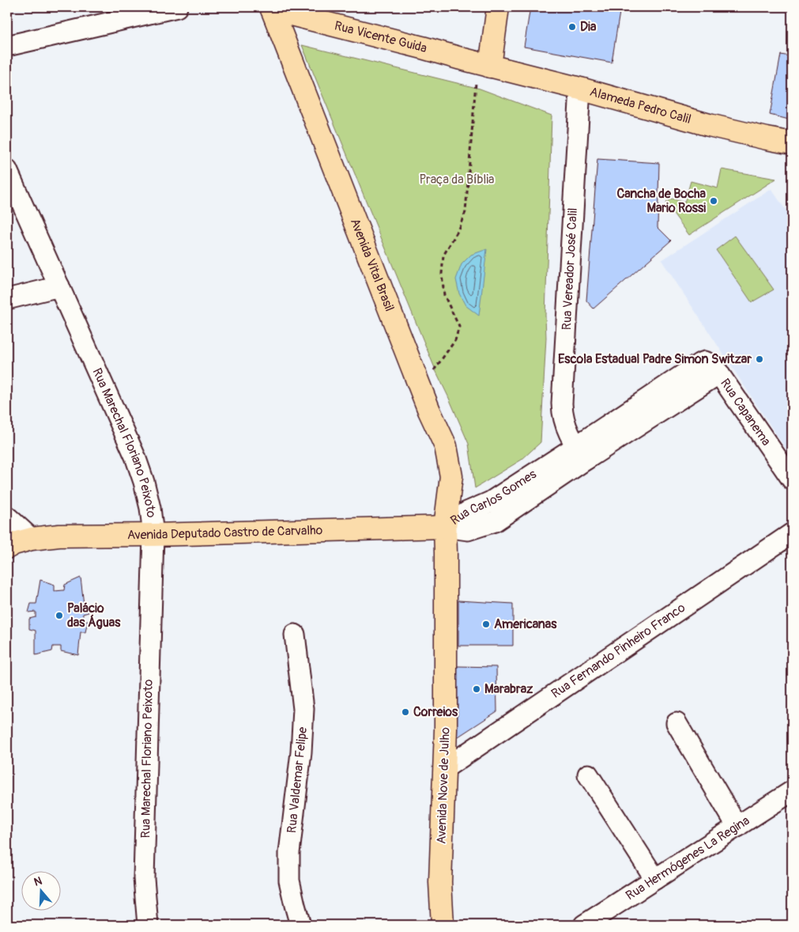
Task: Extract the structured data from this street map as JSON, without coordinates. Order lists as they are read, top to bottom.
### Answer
{
  "streets": {
    "main road": [
      "Rua Vicente Guida",
      "Alameda Pedro Calil",
      "Avenida Vital Brasil",
      "Avenida Deputado Castro de Carvalho",
      "Avenida Nove de Julho"
    ],
    "street": [
      "Rua Vereador José Calil",
      "Rua Capanema",
      "Rua Marechal Floriano Peixoto",
      "Rua Carlos Gomes",
      "Rua Fernando Pinheiro Franco",
      "Rua Valdemar Felipe",
      "Rua Hermógenes La Regina"
    ]
  },
  "crossings": [
    ["Rua Vicente Guida", "Alameda Pedro Calil"],
    ["Rua Vicente Guida", "Avenida Vital Brasil"],
    ["Alameda Pedro Calil", "Rua Vereador José Calil"],
    ["Avenida Vital Brasil", "Rua Carlos Gomes"],
    ["Avenida Vital Brasil", "Avenida Deputado Castro de Carvalho"],
    ["Avenida Vital Brasil", "Avenida Nove de Julho"],
    ["Rua Vereador José Calil", "Rua Carlos Gomes"],
    ["Rua Capanema", "Rua Carlos Gomes"],
    ["Rua Marechal Floriano Peixoto", "Avenida Deputado Castro de Carvalho"],
    ["Rua Carlos Gomes", "Avenida Deputado Castro de Carvalho"],
    ["Rua Carlos Gomes", "Avenida Nove de Julho"],
    ["Avenida Deputado Castro de Carvalho", "Avenida Nove de Julho"],
    ["Rua Fernando Pinheiro Franco", "Avenida Nove de Julho"]
  ],
  "parks": ["Praça da Bíblia"],
  "places": [
    "Dia",
    "Cancha de Bocha Mario Rossi",
    "Escola Estadual Padre Simon Switzar",
    "Palácio das Águas",
    "Americanas",
    "Marabraz",
    "Correios"
  ],
  "north": "top"
}
